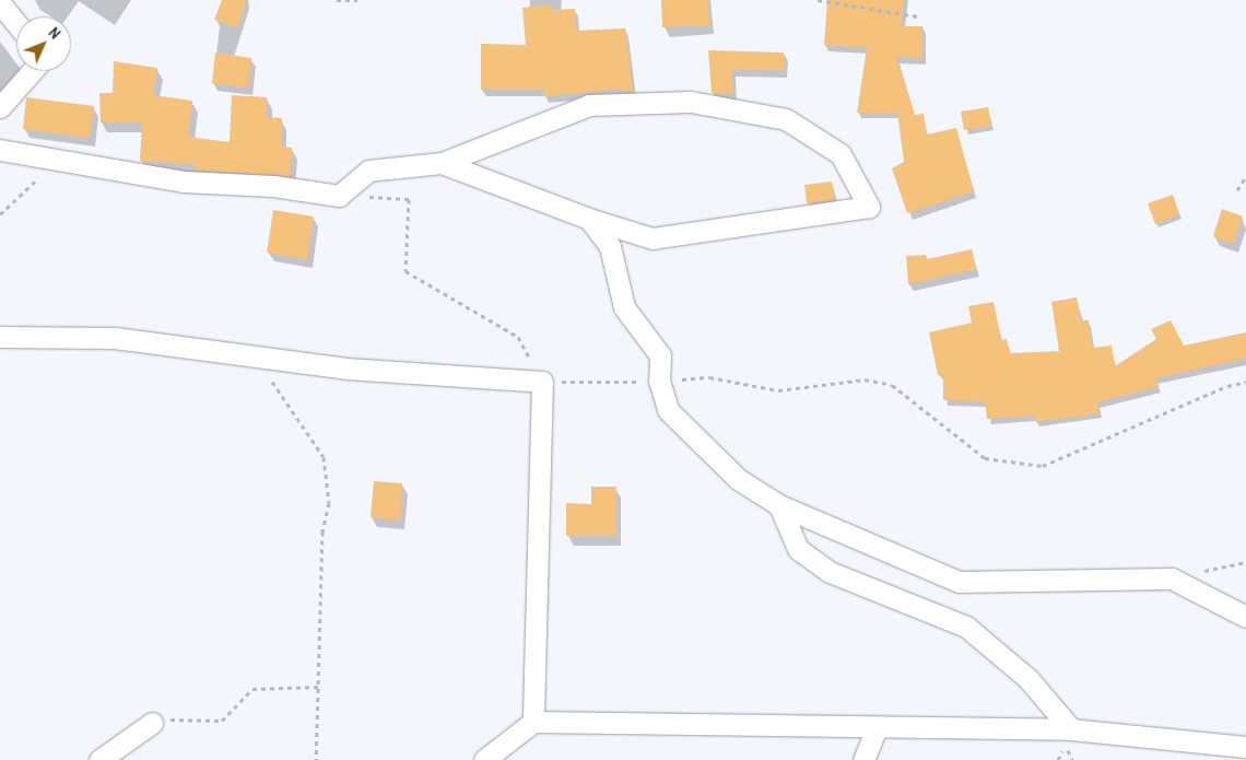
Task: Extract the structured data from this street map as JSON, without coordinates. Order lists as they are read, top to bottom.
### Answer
{
  "north": "top right"
}
